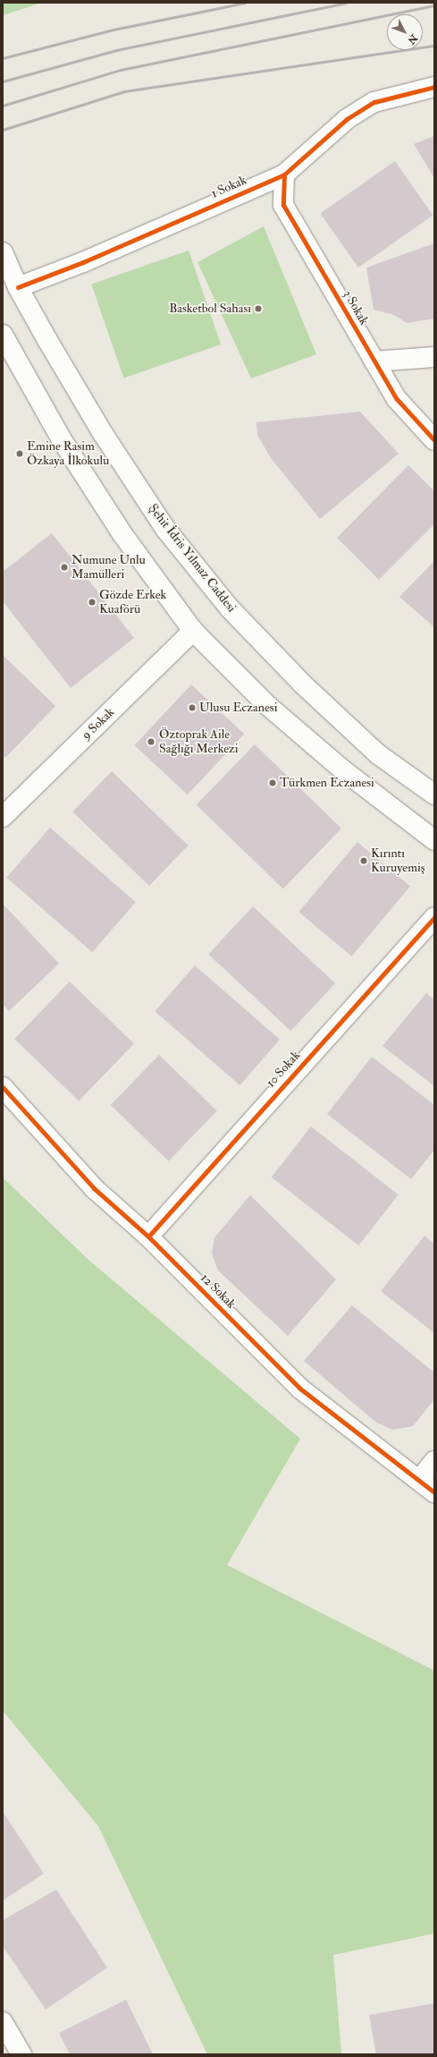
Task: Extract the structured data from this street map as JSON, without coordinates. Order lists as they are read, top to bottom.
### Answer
{
  "streets": {
    "street": [
      "1 Sokak",
      "3 Sokak",
      "Şehit İdris Yılmaz Caddesi",
      "9 Sokak",
      "10 Sokak",
      "12 Sokak"
    ]
  },
  "crossings": [
    ["1 Sokak", "3 Sokak"],
    ["1 Sokak", "Şehit İdris Yılmaz Caddesi"],
    ["10 Sokak", "12 Sokak"]
  ],
  "places": [
    "Basketbol Sahası",
    "Emine Rasim Özkaya İlkokulu",
    "Numune Unlu Mamülleri",
    "Gözde Erkek Kuaförü",
    "Ulusu Eczanesi",
    "Öztoprak Aile Sağlığı Merkezi",
    "Türkmen Eczanesi",
    "Kırıntı Kuruyemiş"
  ],
  "north": "bottom right"
}
